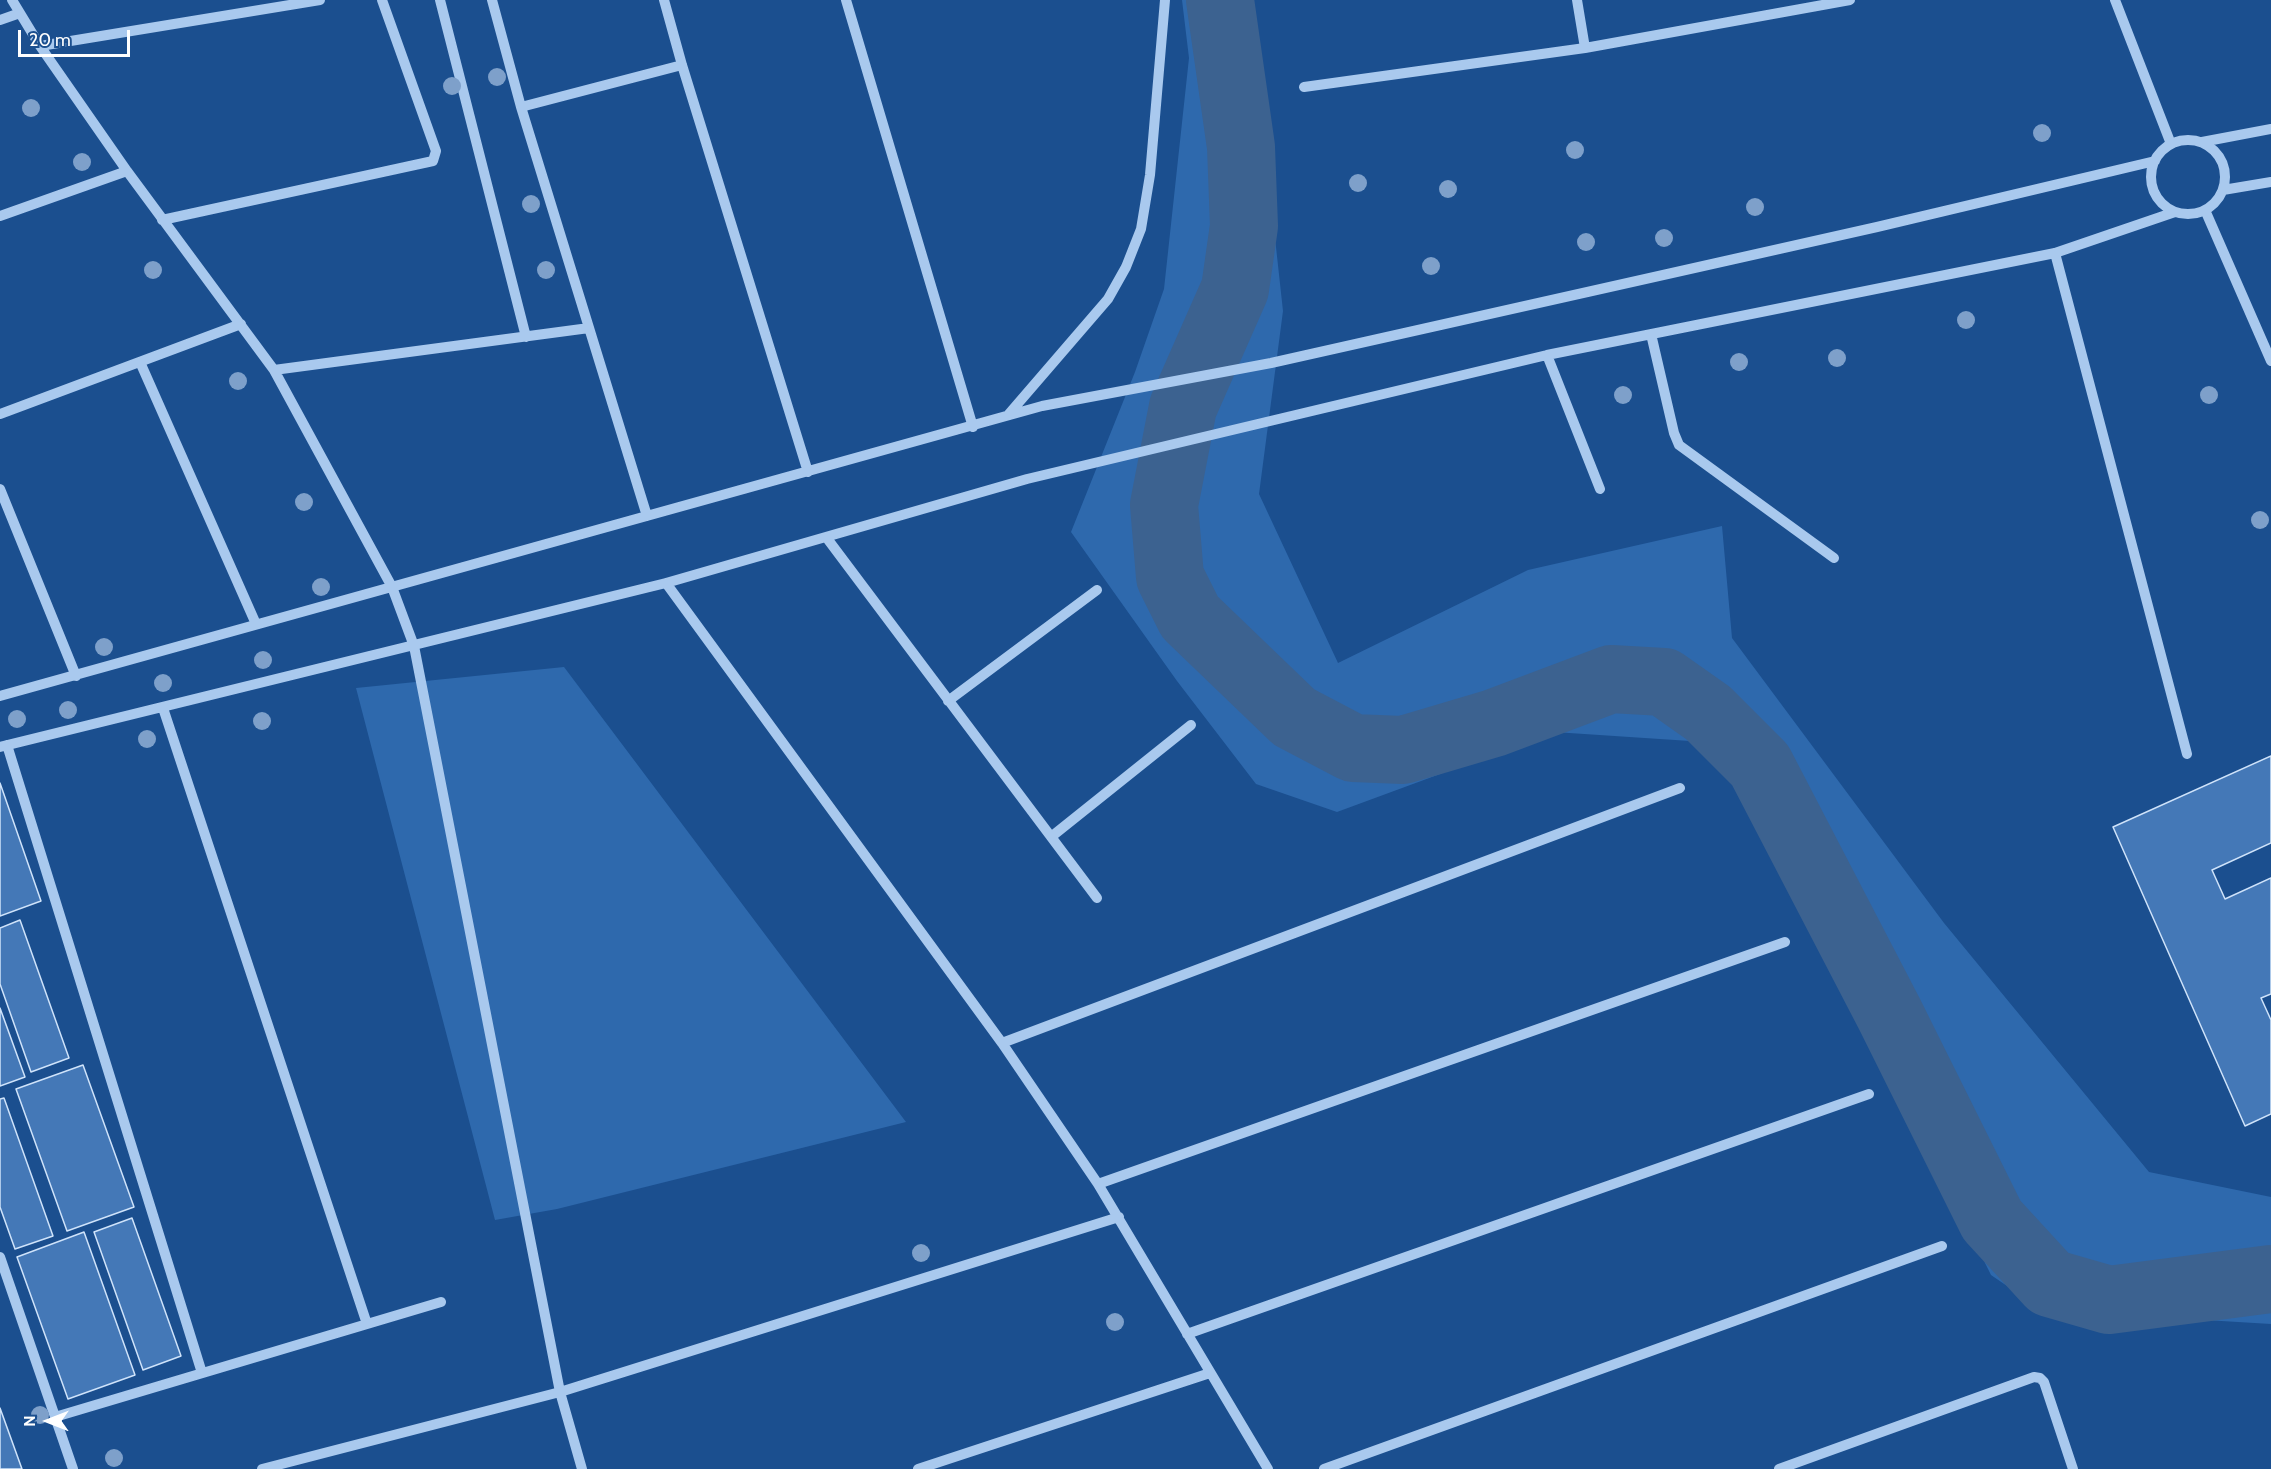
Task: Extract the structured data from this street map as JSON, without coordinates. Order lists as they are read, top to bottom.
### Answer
{
  "scale_bar": "20 m",
  "north": "left"
}
